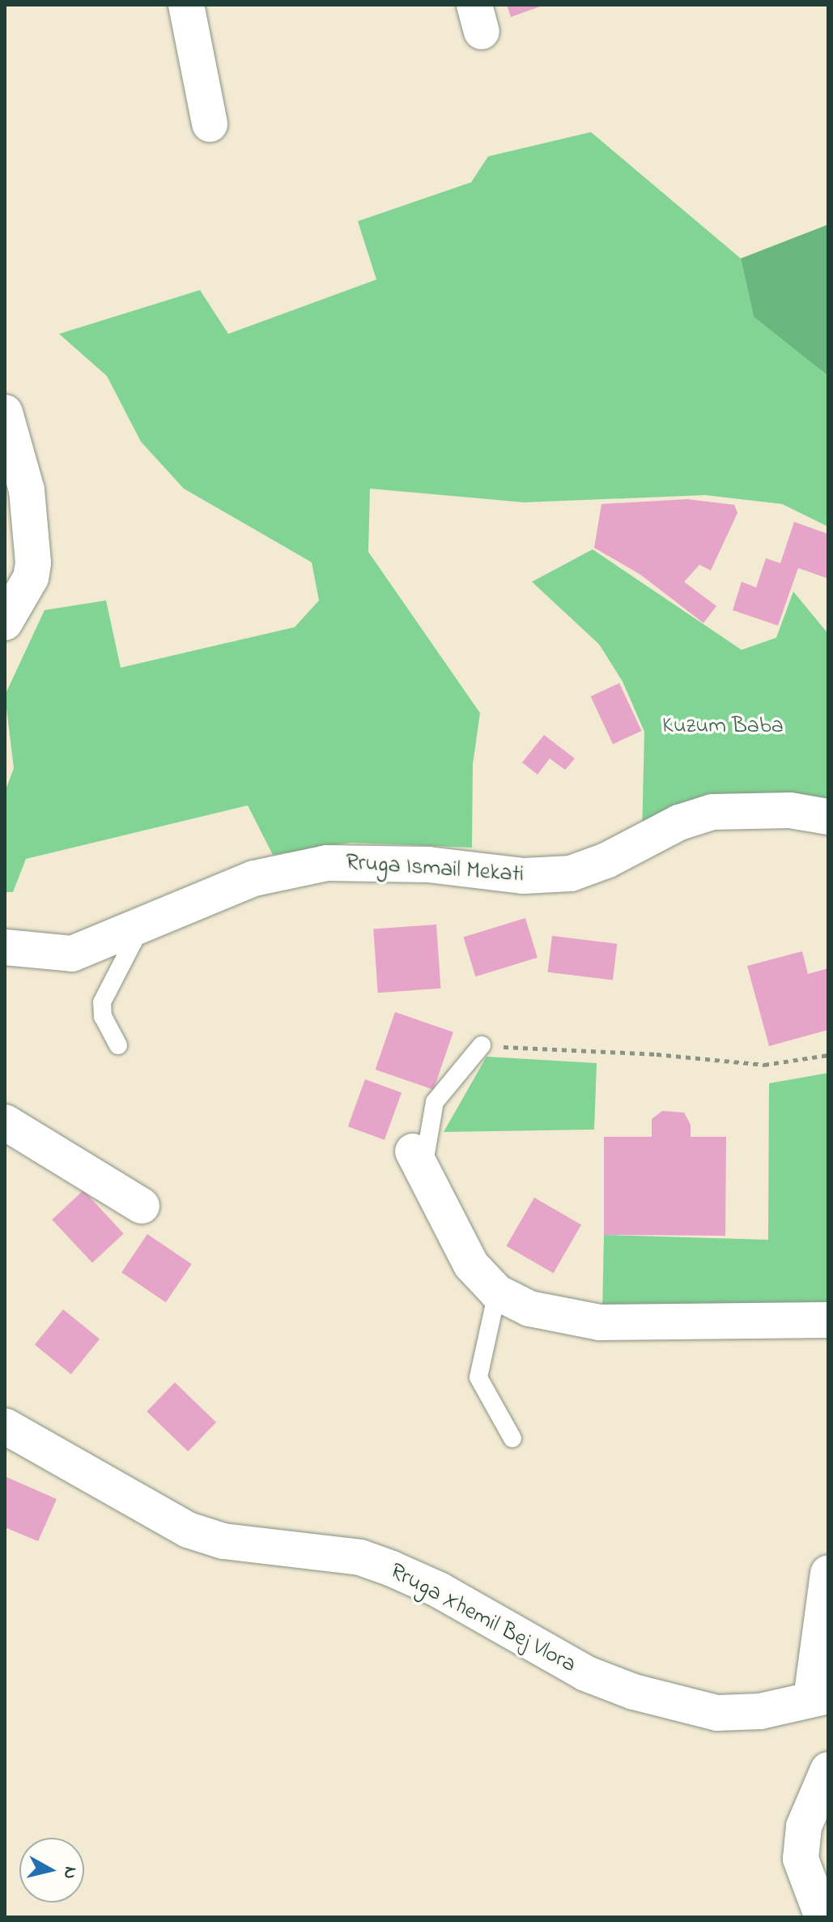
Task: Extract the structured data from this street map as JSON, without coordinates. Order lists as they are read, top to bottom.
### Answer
{
  "streets": {
    "street": ["Rruga Ismail Mekati", "Rruga Xhemil Bej Vlora"]
  },
  "parks": ["Kuzum Baba"],
  "north": "right"
}
